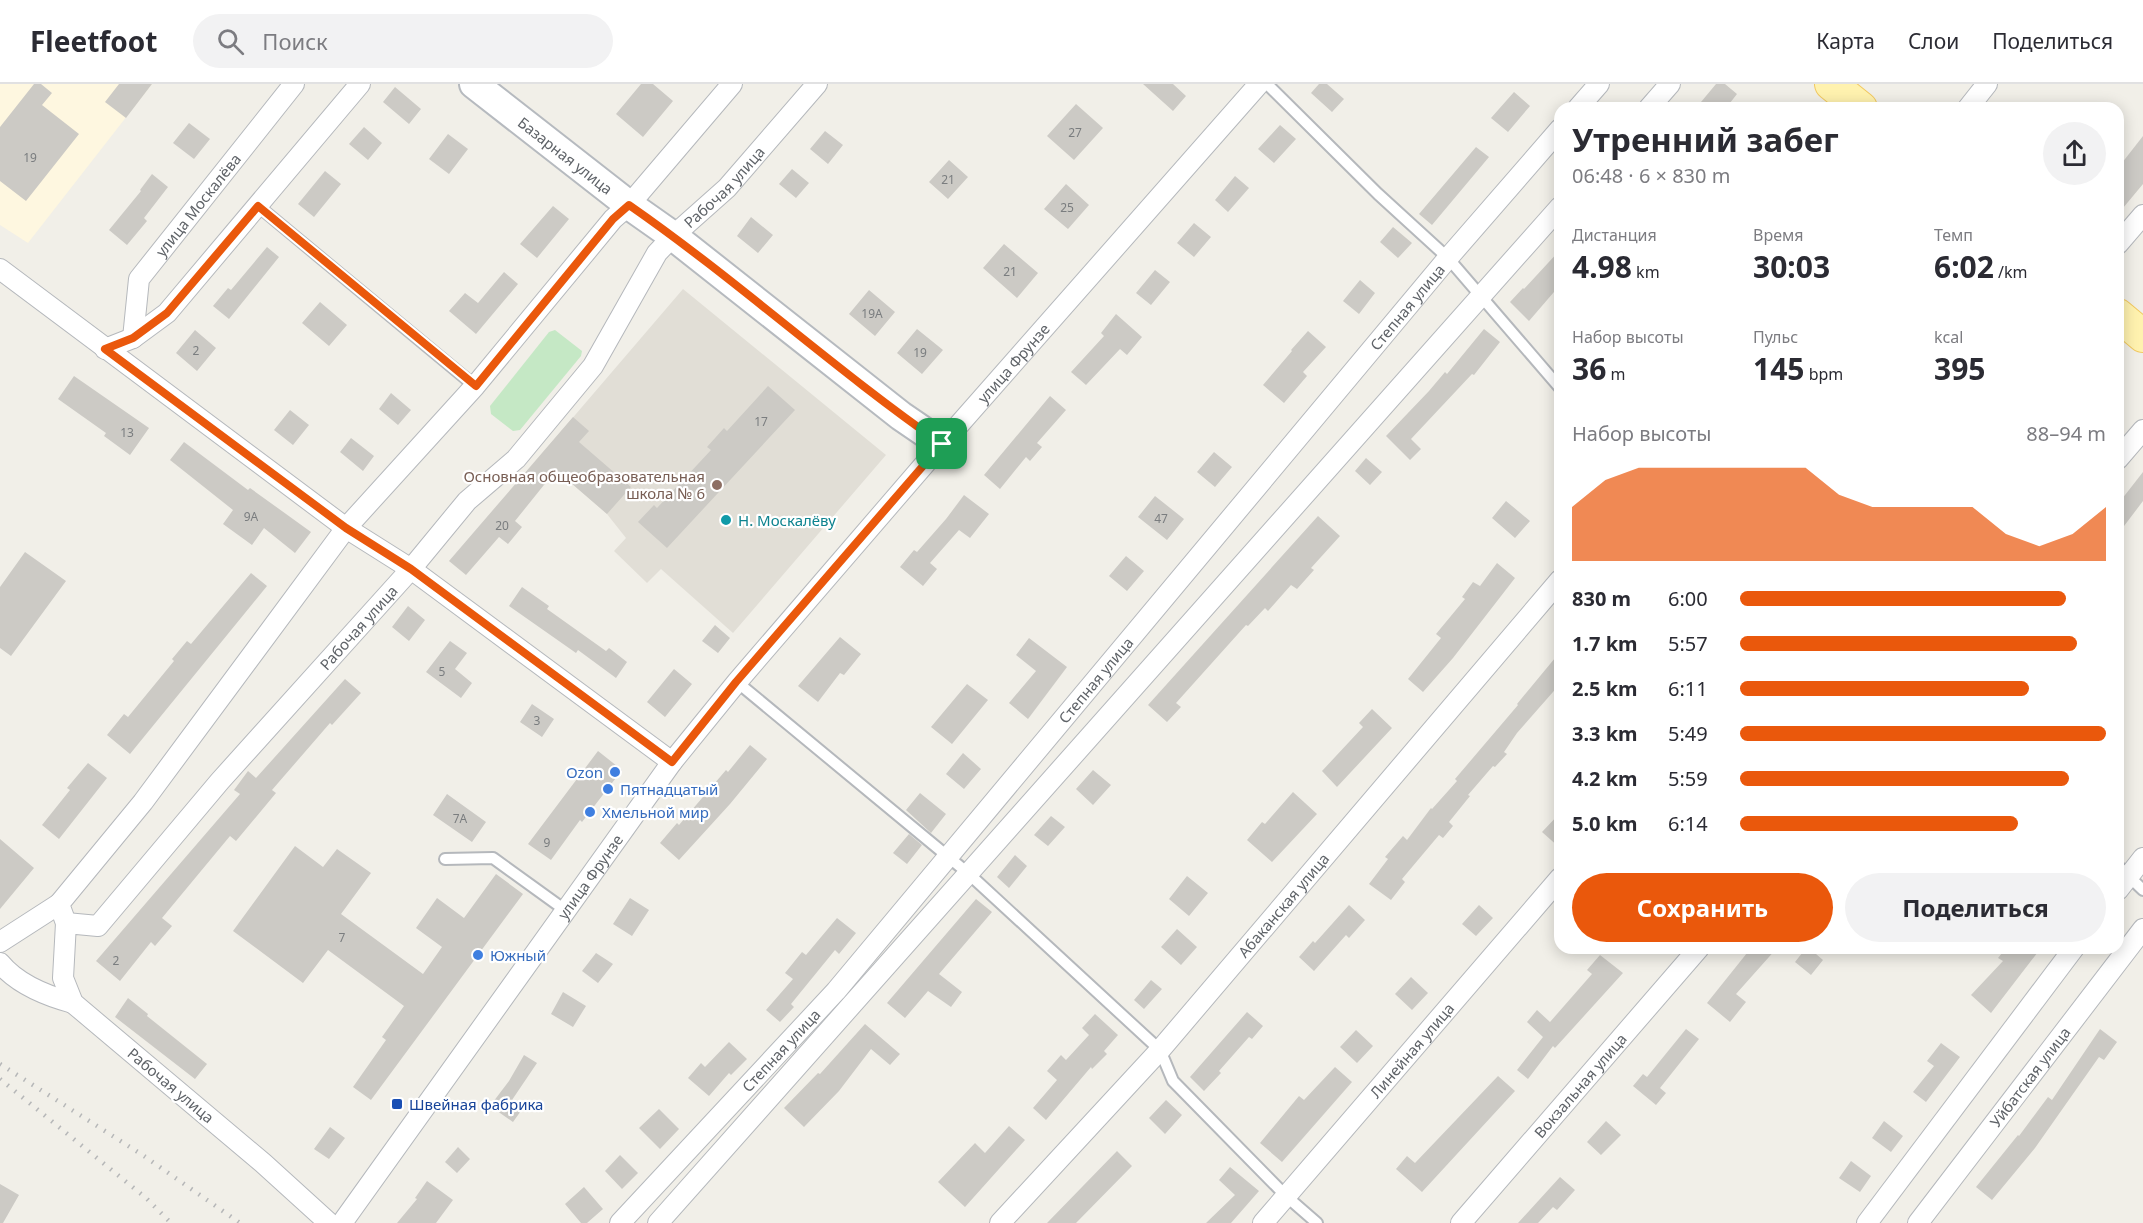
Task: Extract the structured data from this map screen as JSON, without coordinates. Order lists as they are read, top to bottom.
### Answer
{
  "streets": {
    "street": [
      "Базарная улица",
      "Рабочая улица",
      "улица Москалёва",
      "Степная улица",
      "улица Фрунзе",
      "Абаканская улица",
      "Линейная улица",
      "Уйбатская улица",
      "Вокзальная улица"
    ]
  },
  "crossings": [
    ["Базарная улица", "Рабочая улица"],
    ["Базарная улица", "улица Фрунзе"]
  ],
  "places": {
    "other": [
      "Основная общеобразовательная школа № 6",
      "Н. Москалёву",
      "Ozon",
      "Пятнадцатый",
      "Хмельной мир",
      "Южный"
    ],
    "transit": ["Швейная фабрика"]
  },
  "house_numbers": [
    "27",
    "19",
    "21",
    "25",
    "21",
    "19А",
    "2",
    "19",
    "17",
    "13",
    "9А",
    "47",
    "20",
    "5",
    "3",
    "7А",
    "9",
    "7",
    "2"
  ],
  "page": {
    "header": "Fleetfoot",
    "search": "Поиск",
    "nav": ["Карта", "Слои", "Поделиться"],
    "heading": ["Утренний забег", "06:48 · 6 × 830 m"],
    "stats": [
      ["Дистанция", "4.98 km"],
      ["Время", "30:03"],
      ["Темп", "6:02 /km"],
      ["Набор высоты", "36 m"],
      ["Пульс", "145 bpm"],
      ["kcal", "395"]
    ],
    "chart": ["Набор высоты", "88–94 m"],
    "list": [
      {
        "name": "830 m",
        "note": "6:00"
      },
      {
        "name": "1.7 km",
        "note": "5:57"
      },
      {
        "name": "2.5 km",
        "note": "6:11"
      },
      {
        "name": "3.3 km",
        "note": "5:49"
      },
      {
        "name": "4.2 km",
        "note": "5:59"
      },
      {
        "name": "5.0 km",
        "note": "6:14"
      }
    ],
    "buttons": ["Сохранить", "Поделиться"]
  }
}
